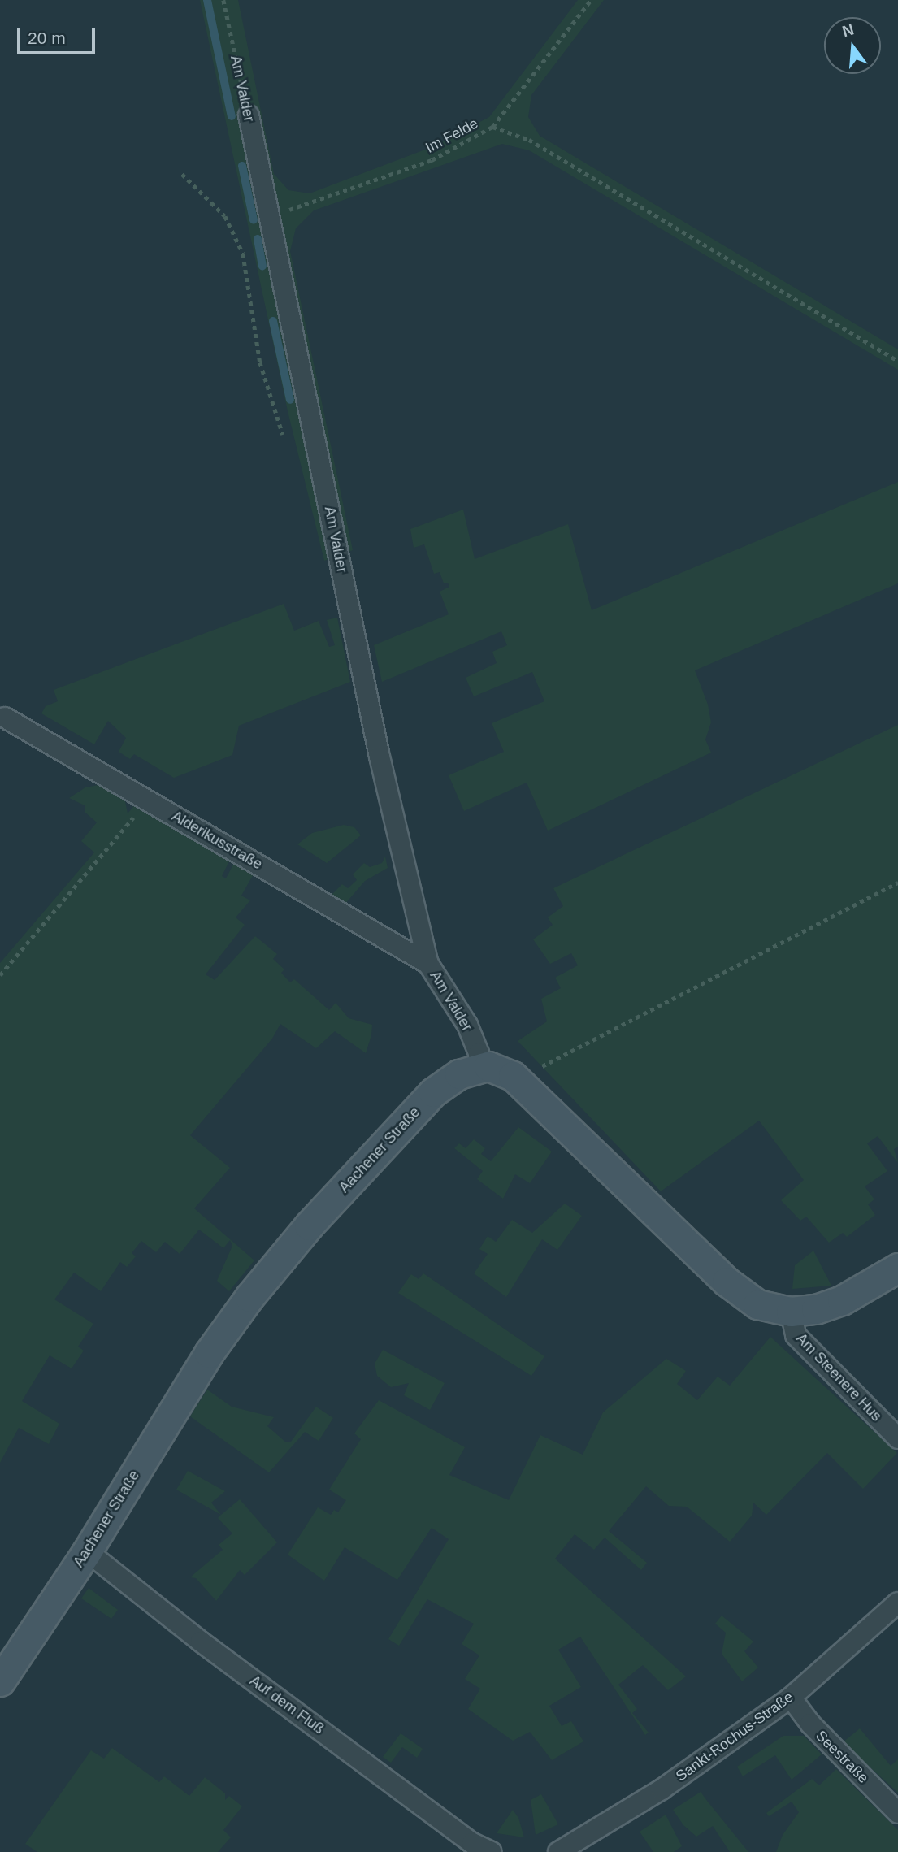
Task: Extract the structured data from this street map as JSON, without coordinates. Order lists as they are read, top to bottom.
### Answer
{
  "streets": {
    "street": [
      "Am Valder",
      "Alderikusstraße",
      "Aachener Straße",
      "Am Steenere Hus",
      "Auf dem Fluß",
      "Sankt-Rochus-Straße",
      "Seestraße"
    ],
    "path": ["Im Felde"]
  },
  "crossings": [
    ["Am Valder", "Im Felde"],
    ["Am Valder", "Alderikusstraße"],
    ["Am Valder", "Aachener Straße"],
    ["Aachener Straße", "Auf dem Fluß"],
    ["Sankt-Rochus-Straße", "Seestraße"]
  ],
  "scale_bar": "20 m",
  "north": "top"
}
